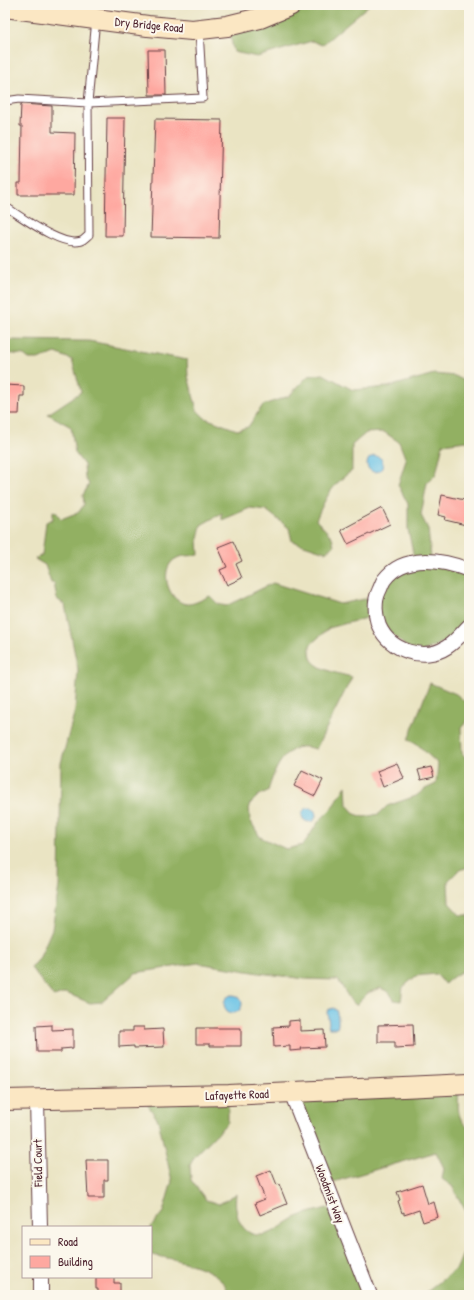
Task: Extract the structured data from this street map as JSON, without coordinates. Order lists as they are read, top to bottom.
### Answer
{
  "streets": {
    "street": [
      "Dry Bridge Road",
      "Lafayette Road",
      "Field Court",
      "Woodmist Way"
    ]
  },
  "crossings": [
    ["Lafayette Road", "Field Court"],
    ["Lafayette Road", "Woodmist Way"]
  ],
  "legend": ["Road", "Building"]
}
